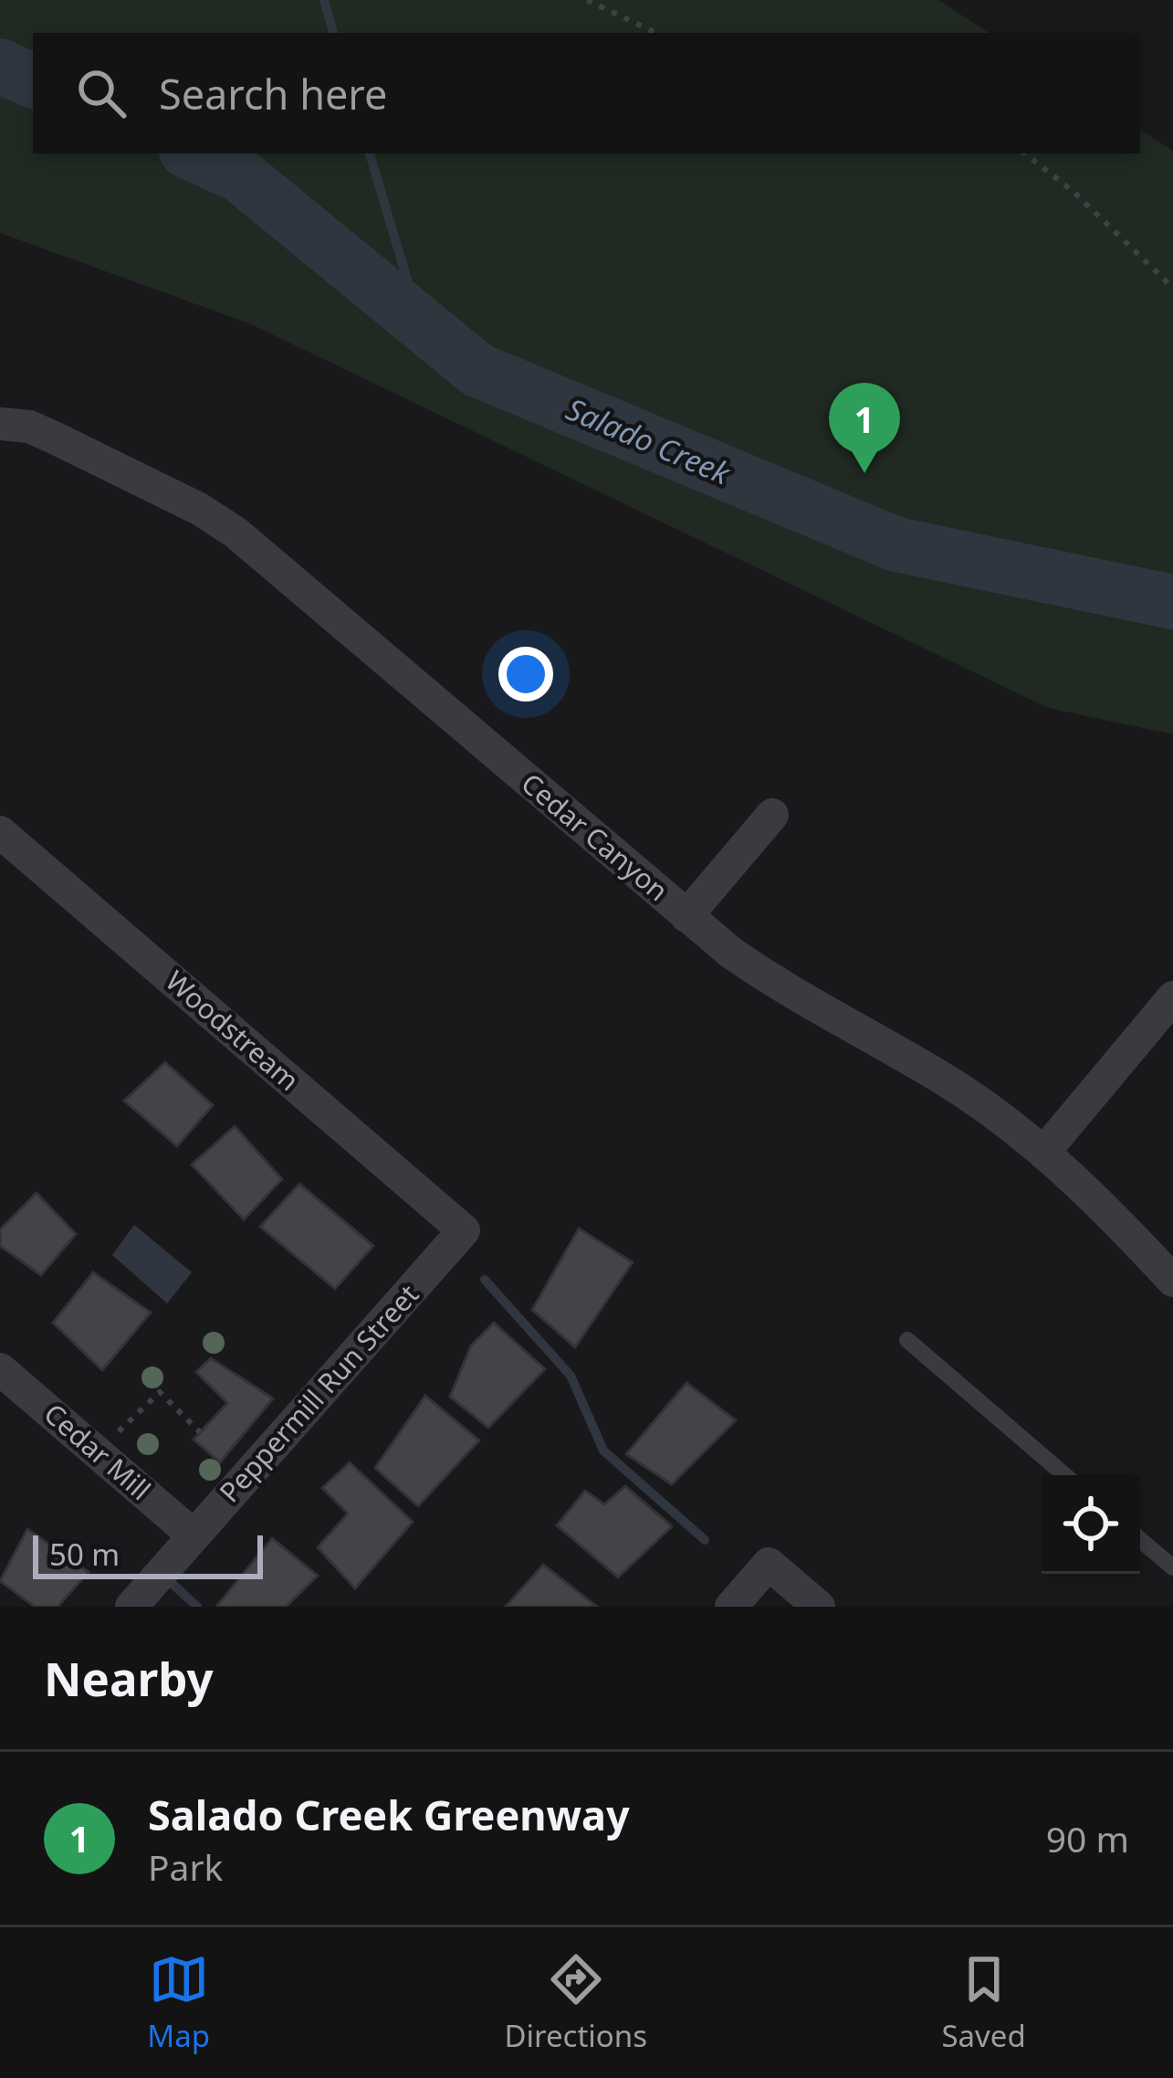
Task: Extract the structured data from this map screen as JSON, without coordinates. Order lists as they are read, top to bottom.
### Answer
{
  "streets": {
    "street": [
      "Cedar Canyon",
      "Woodstream",
      "Peppermill Run Street",
      "Cedar Mill"
    ]
  },
  "crossings": [
    ["Woodstream", "Peppermill Run Street"],
    ["Peppermill Run Street", "Cedar Mill"]
  ],
  "water": ["Salado Creek"],
  "scale_bar": "50 m",
  "page": {
    "search": "Search here",
    "pins": "1",
    "scale": "50 m",
    "heading": "Nearby",
    "list": [
      {
        "mark": "1",
        "name": "Salado Creek Greenway",
        "note": "Park",
        "value": "90 m"
      }
    ],
    "nav": ["Map", "Directions", "Saved"]
  }
}
